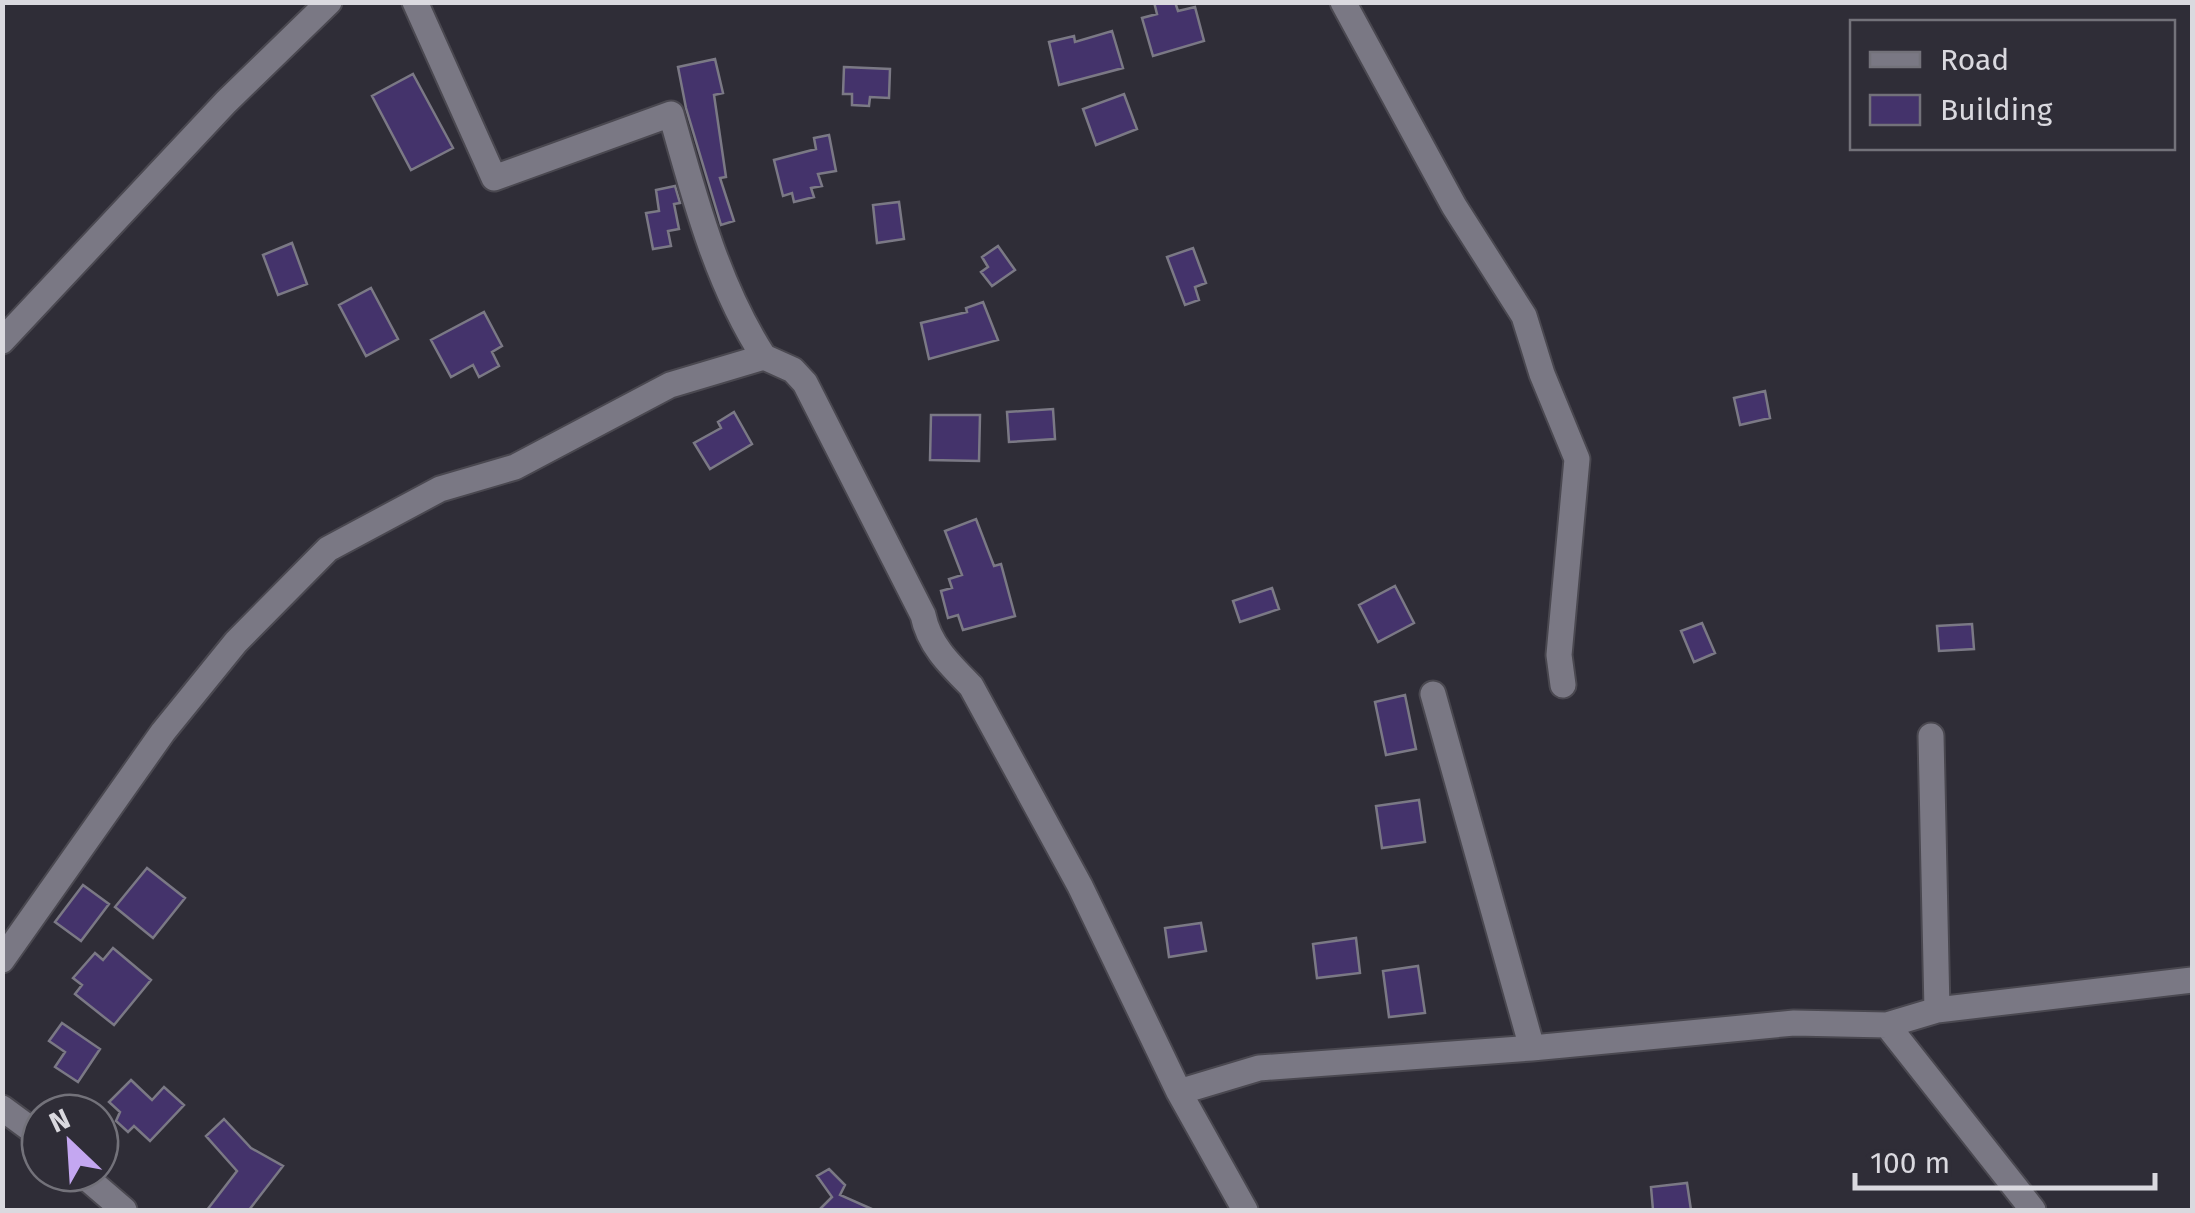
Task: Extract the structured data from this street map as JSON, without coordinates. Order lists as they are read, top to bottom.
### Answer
{
  "legend": ["Road", "Building"],
  "scale_bar": "100 m",
  "north": "top left"
}
